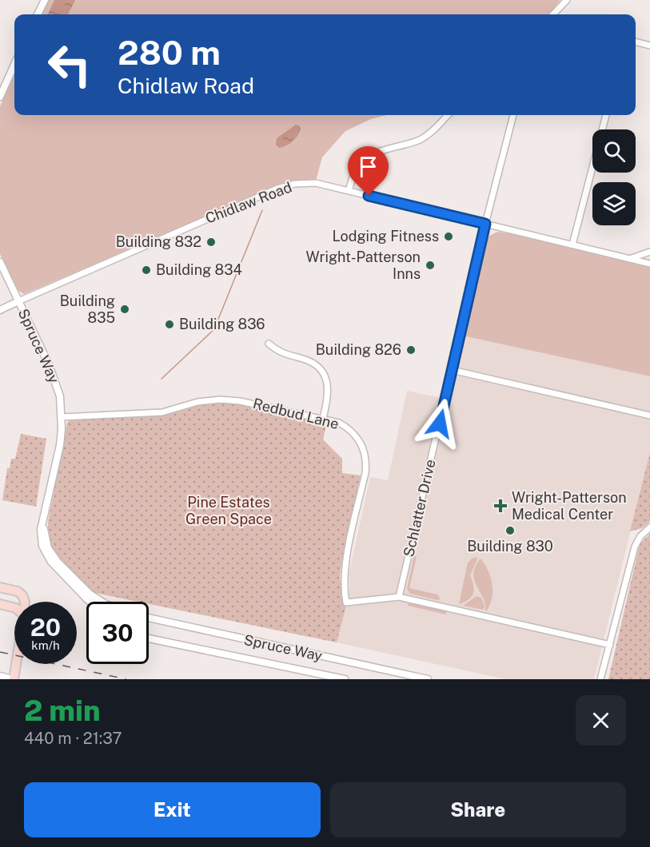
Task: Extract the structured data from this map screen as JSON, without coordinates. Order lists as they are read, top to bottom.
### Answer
{
  "streets": {
    "street": [
      "Chidlaw Road",
      "Spruce Way",
      "Redbud Lane",
      "Schlatter Drive"
    ]
  },
  "crossings": [
    ["Chidlaw Road", "Spruce Way"],
    ["Chidlaw Road", "Schlatter Drive"],
    ["Spruce Way", "Redbud Lane"],
    ["Redbud Lane", "Schlatter Drive"]
  ],
  "parks": ["Pine Estates Green Space"],
  "places": {
    "other": [
      "Lodging Fitness",
      "Building 832",
      "Wright-Patterson Inns",
      "Building 834",
      "Building 835",
      "Building 836",
      "Building 826",
      "Building 830"
    ],
    "health": ["Wright-Patterson Medical Center"]
  },
  "page": {
    "turn": ["280 m", "Chidlaw Road"],
    "speed": "20 km/h",
    "limit": "30",
    "heading": ["2 min", "440 m · 21:37"],
    "buttons": ["Exit", "Share"]
  }
}
